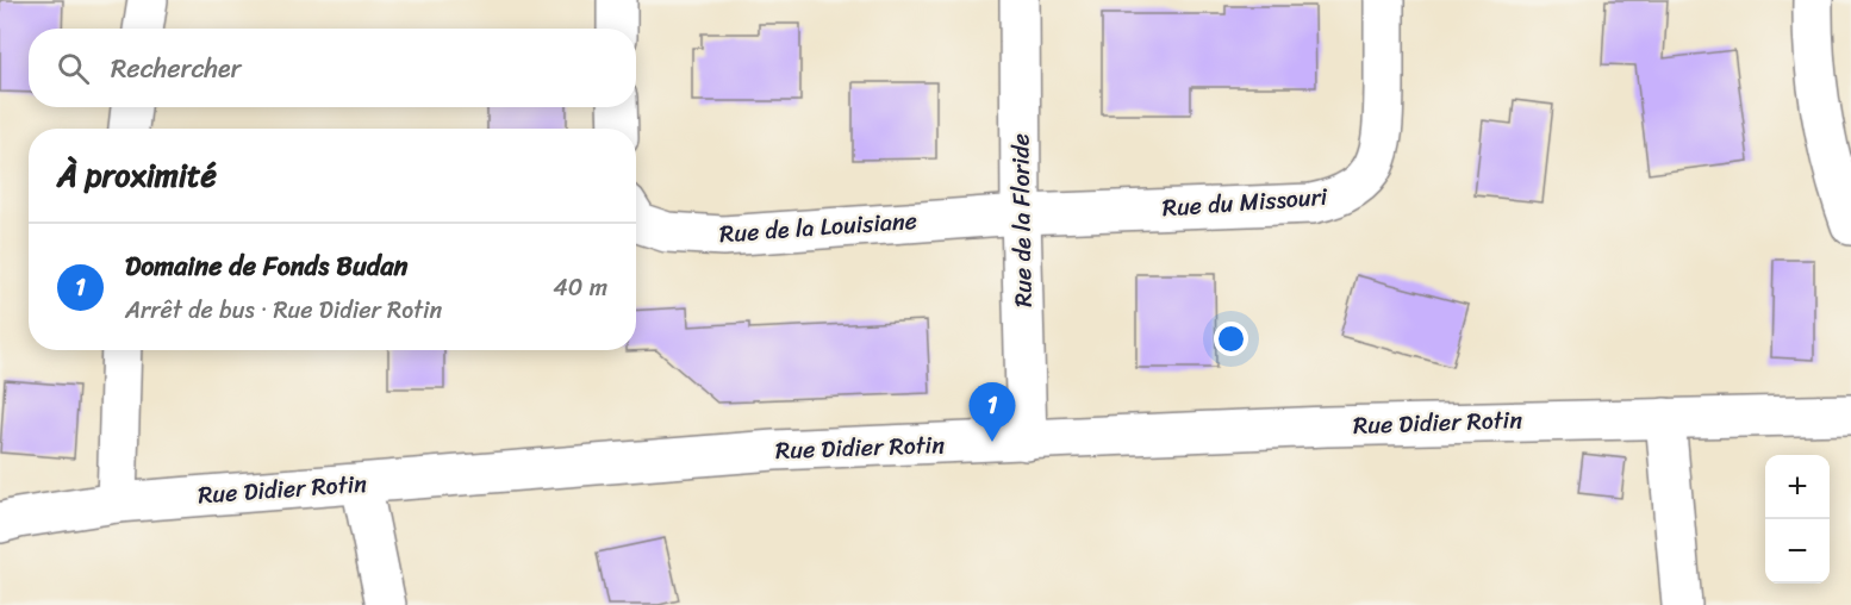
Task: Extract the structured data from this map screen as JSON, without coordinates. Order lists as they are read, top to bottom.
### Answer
{
  "streets": {
    "street": [
      "Rue du Missouri",
      "Rue de la Floride",
      "Rue de la Louisiane",
      "Rue Didier Rotin"
    ]
  },
  "crossings": [
    ["Rue du Missouri", "Rue de la Floride"],
    ["Rue du Missouri", "Rue de la Louisiane"],
    ["Rue de la Floride", "Rue de la Louisiane"],
    ["Rue de la Floride", "Rue Didier Rotin"]
  ],
  "page": {
    "search": "Rechercher",
    "heading": "À proximité",
    "list": [
      {
        "mark": "1",
        "name": "Domaine de Fonds Budan",
        "note": "Arrêt de bus · Rue Didier Rotin",
        "value": "40 m"
      }
    ],
    "pins": "1",
    "map_buttons": ["+", "−"]
  }
}
